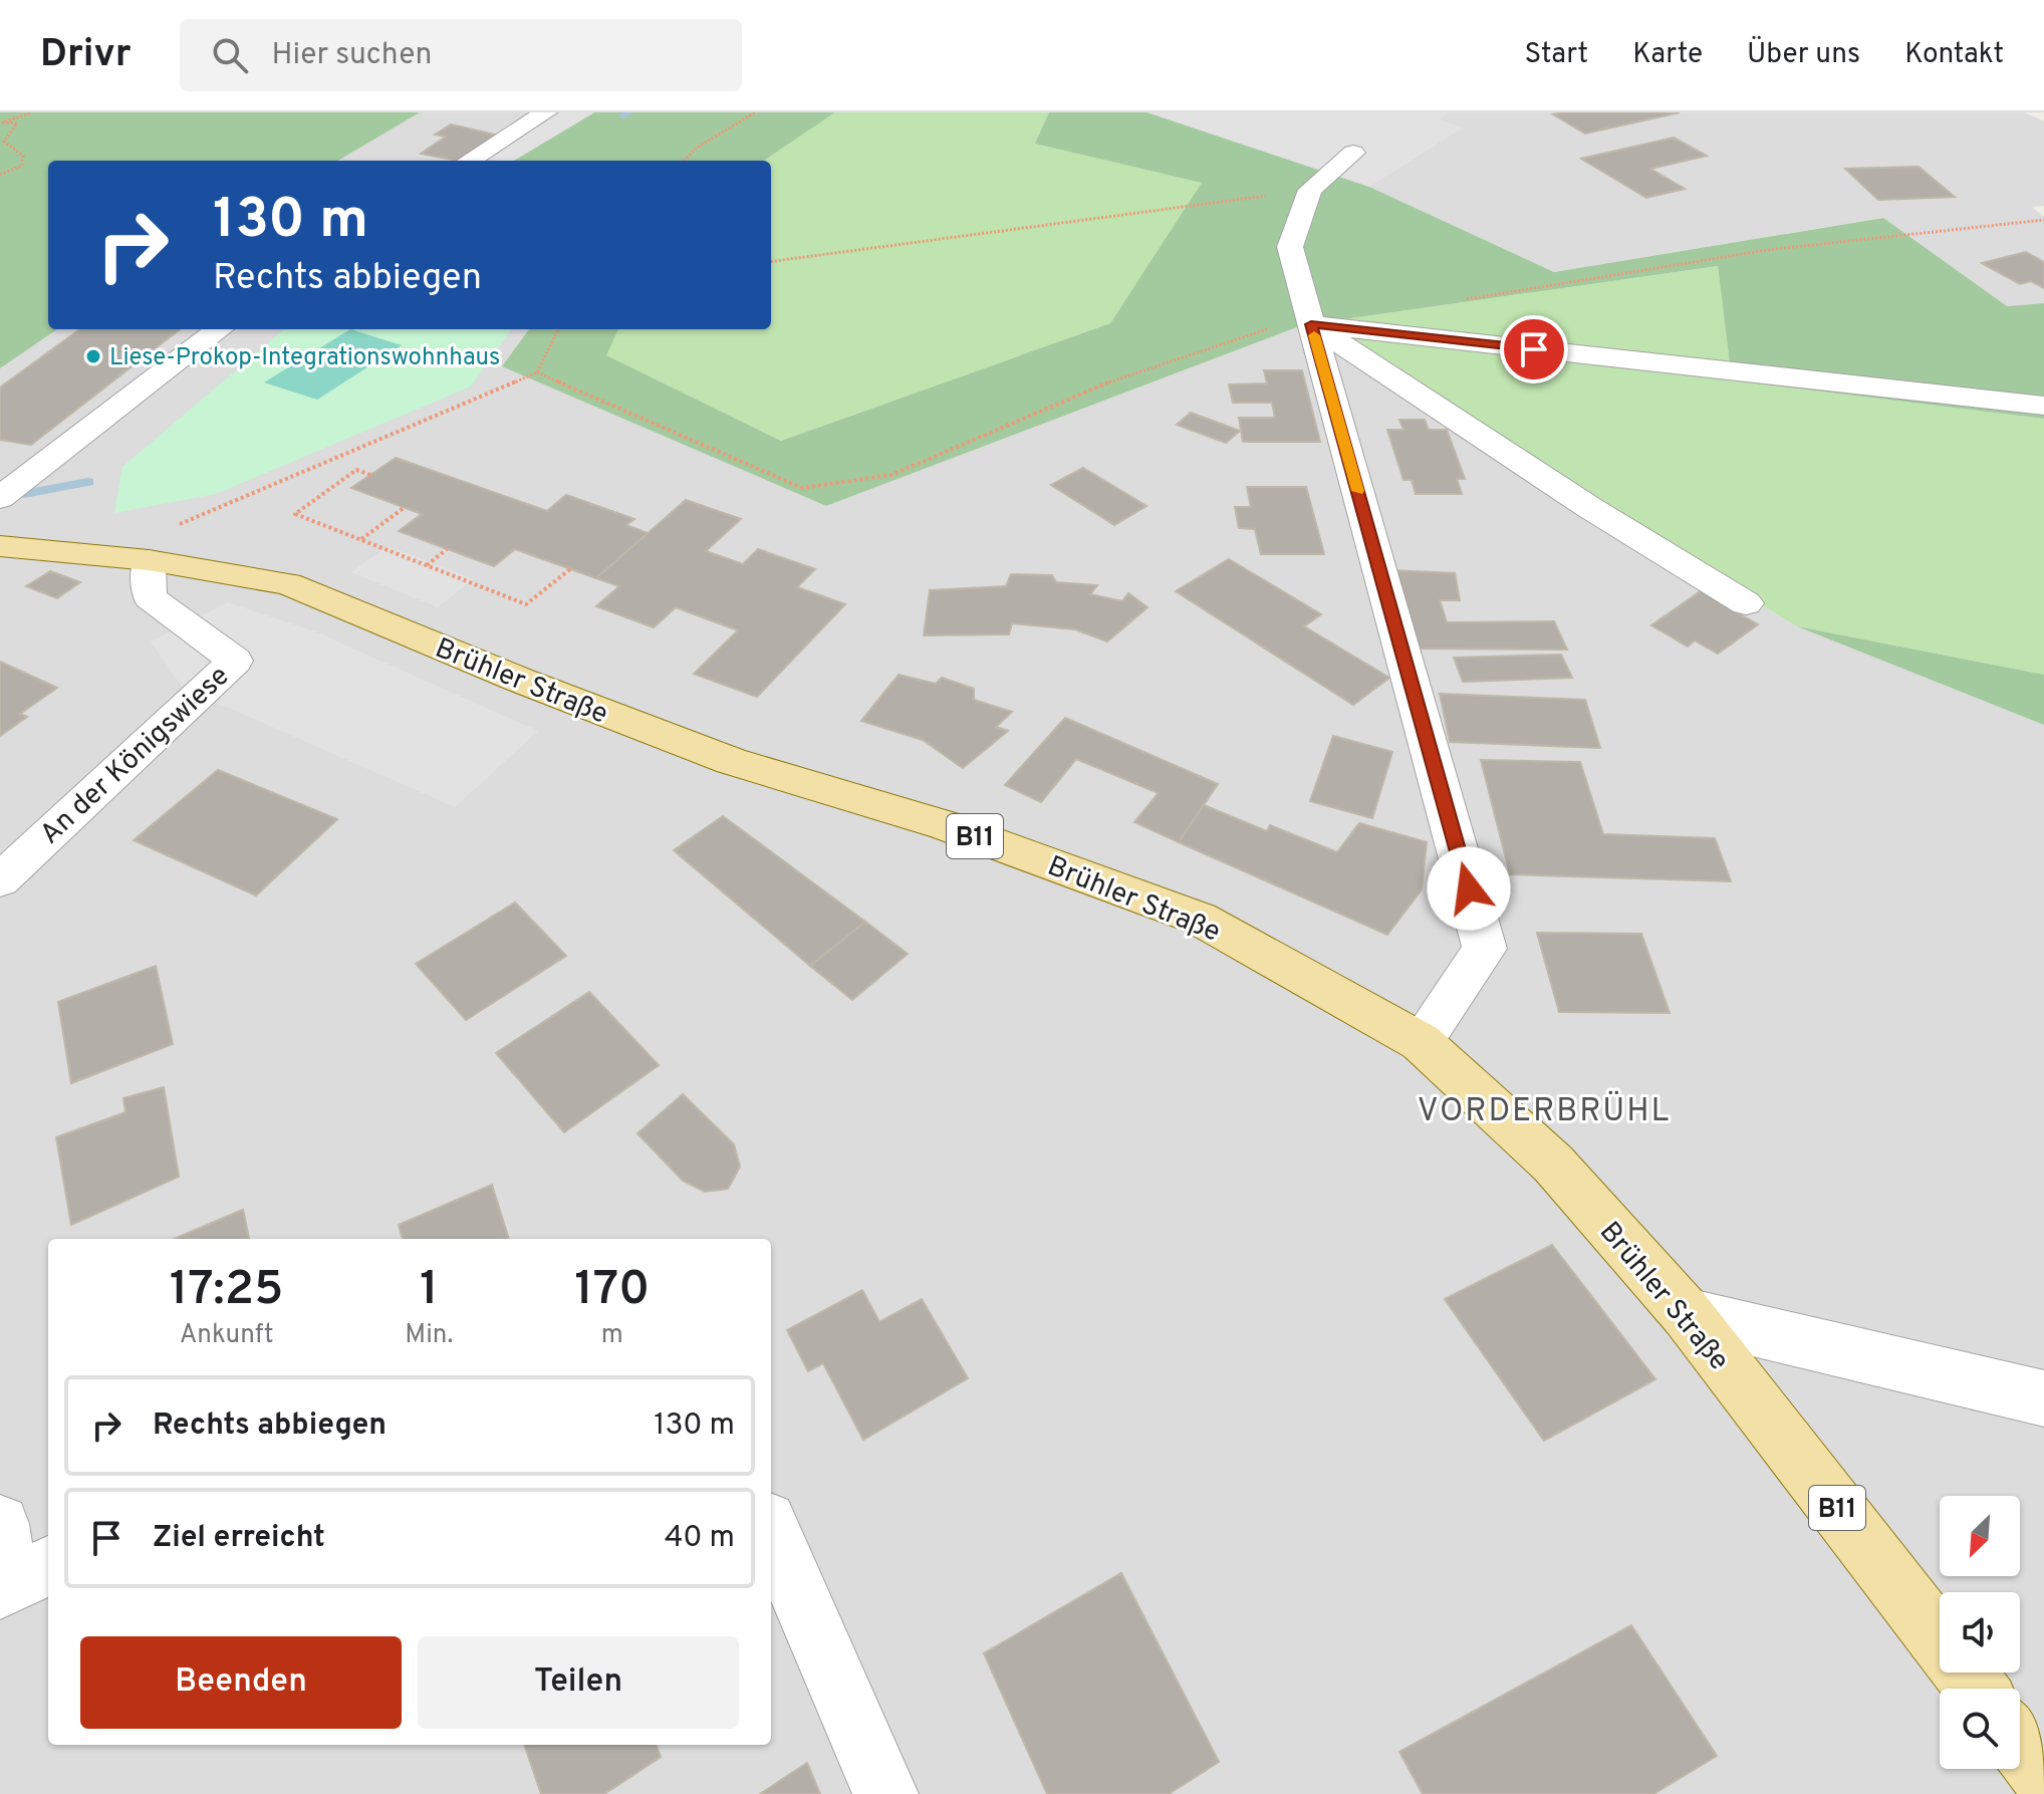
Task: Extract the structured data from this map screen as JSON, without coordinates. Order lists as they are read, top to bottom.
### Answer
{
  "streets": {
    "main road": ["Brühler Straße", "B11"],
    "street": ["An der Königswiese"]
  },
  "crossings": [
    ["Brühler Straße", "An der Königswiese"]
  ],
  "districts": ["VORDERBRÜHL"],
  "places": ["Liese-Prokop-Integrationswohnhaus"],
  "north": "bottom left",
  "page": {
    "header": "Drivr",
    "search": "Hier suchen",
    "nav": [
      "Start",
      "Karte",
      "Über uns",
      "Kontakt"
    ],
    "turn": ["130 m", "Rechts abbiegen"],
    "eta": [
      "17:25",
      "Ankunft",
      "1",
      "Min.",
      "170",
      "m"
    ],
    "list": [
      {
        "name": "Rechts abbiegen",
        "value": "130 m"
      },
      {
        "name": "Ziel erreicht",
        "value": "40 m"
      }
    ],
    "buttons": ["Beenden", "Teilen"]
  }
}
